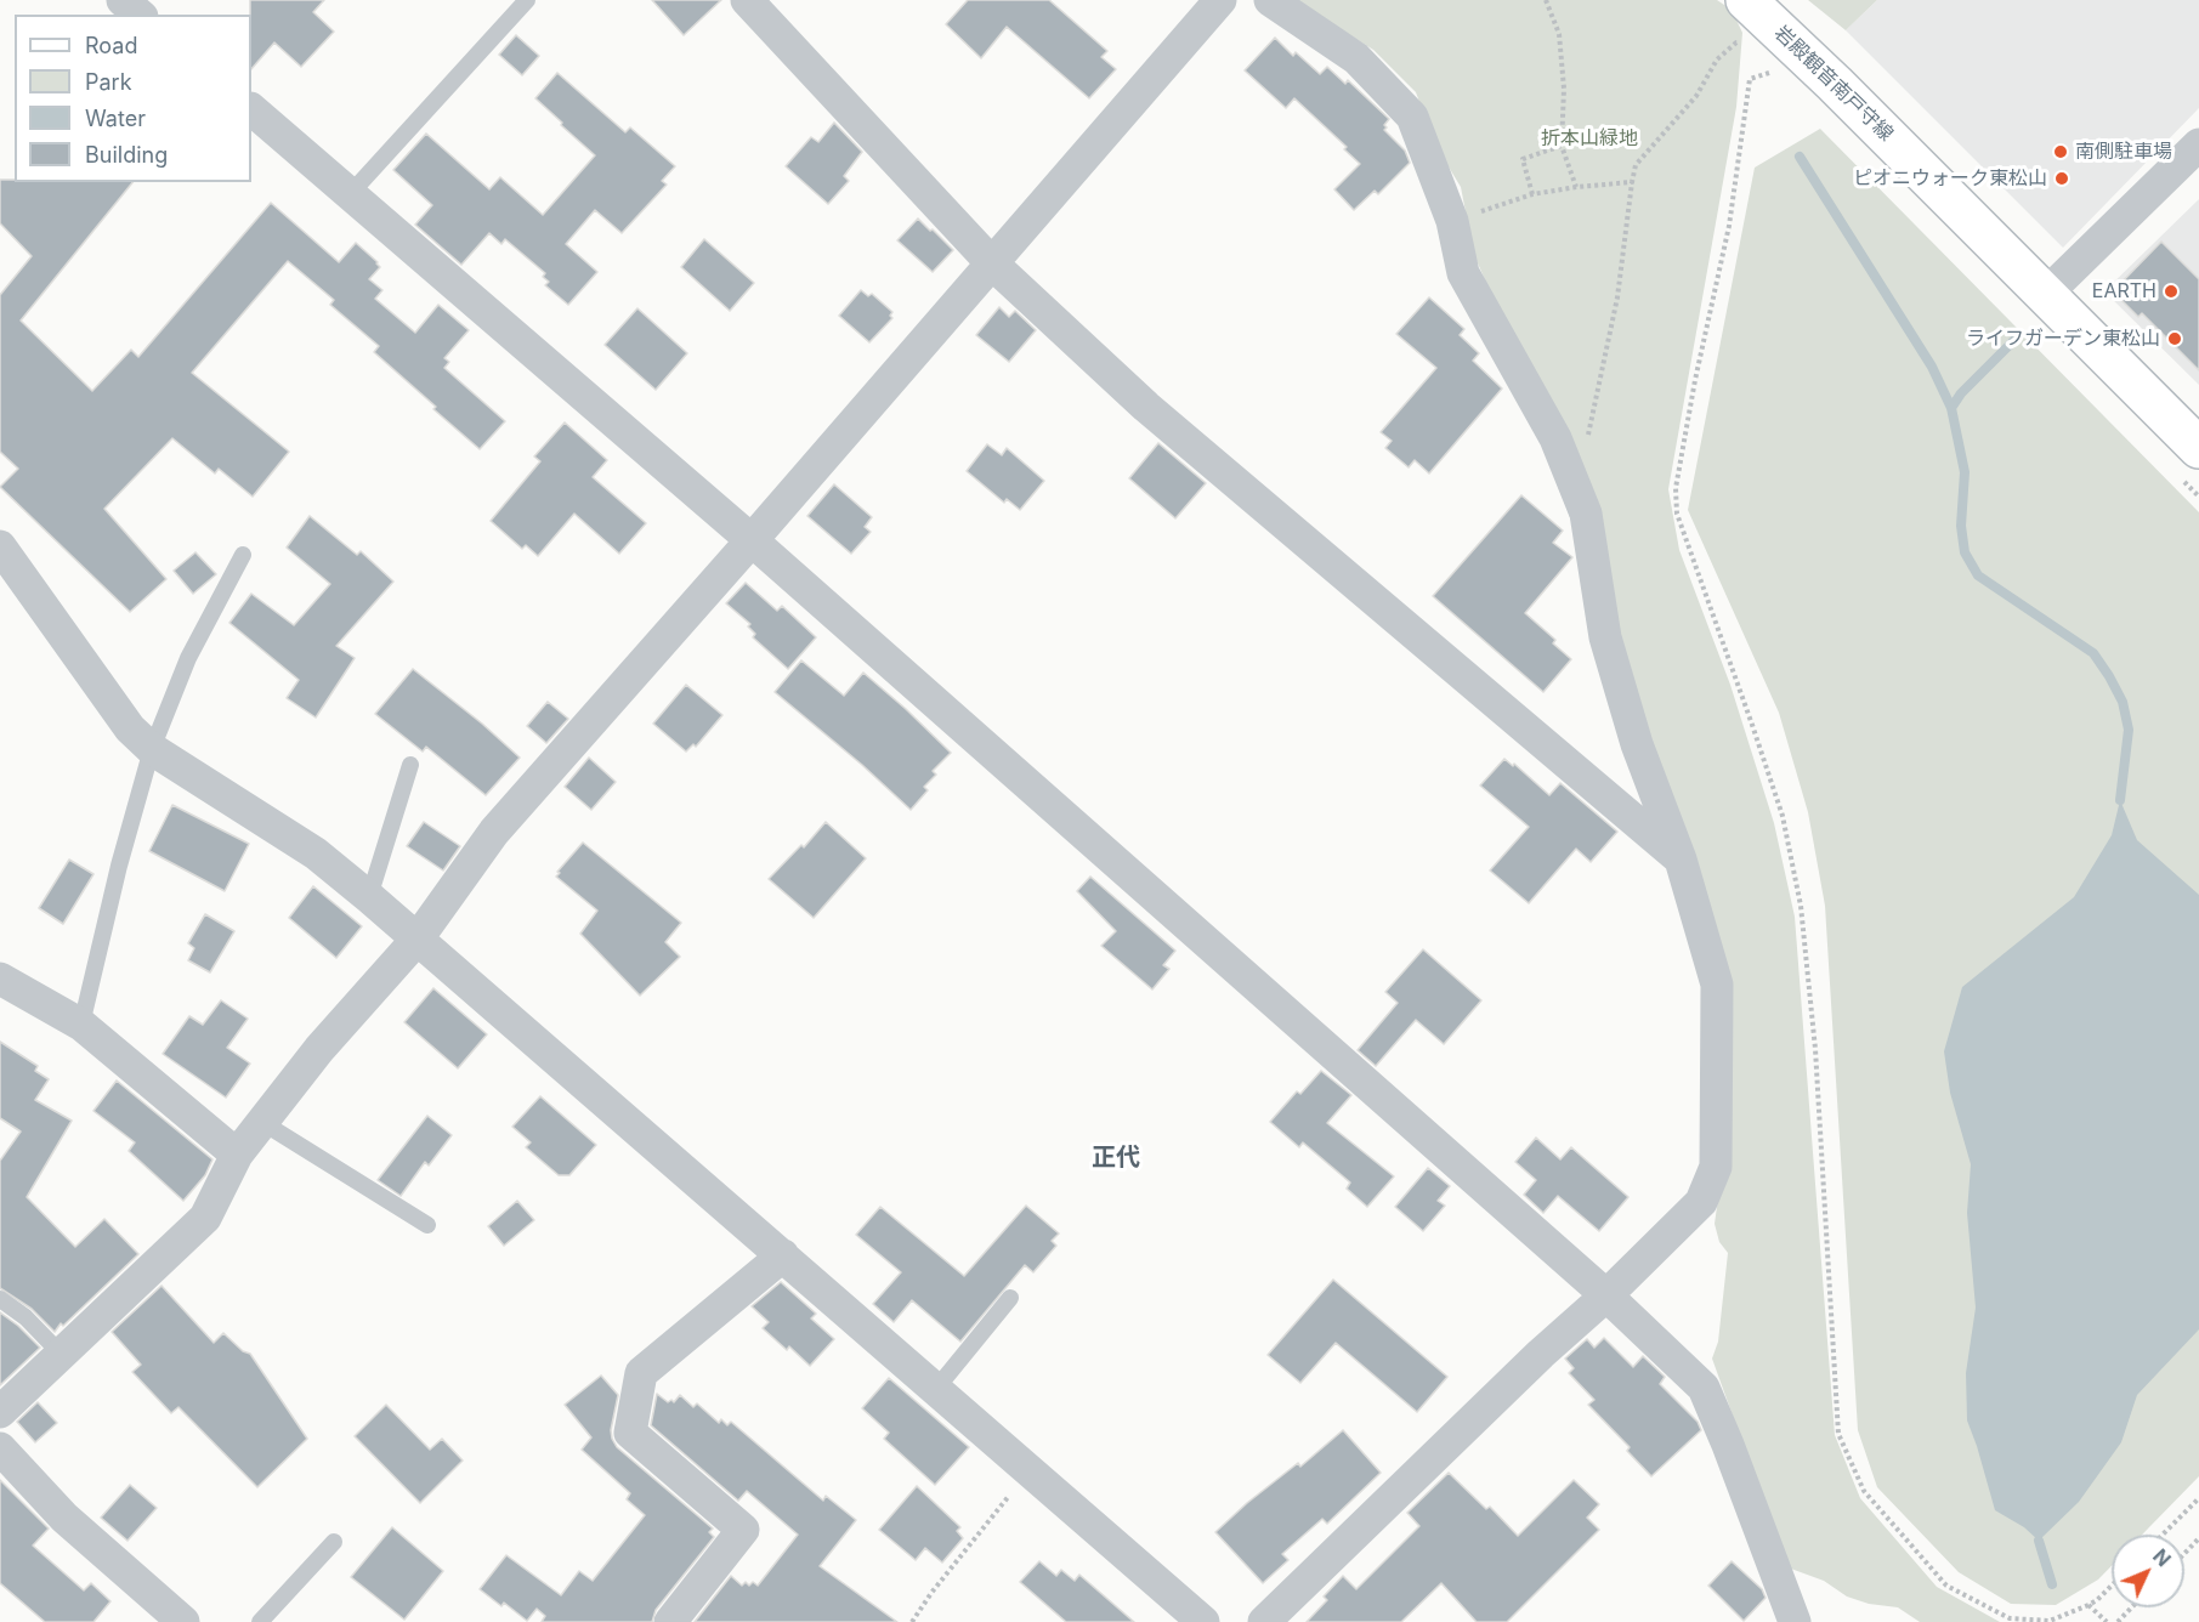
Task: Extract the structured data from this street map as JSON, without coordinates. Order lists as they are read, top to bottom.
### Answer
{
  "streets": {
    "main road": ["岩殿観音南戸守線"]
  },
  "districts": ["正代"],
  "parks": ["折本山緑地"],
  "places": [
    "南側駐車場",
    "ピオニウォーク東松山",
    "EARTH",
    "ライフガーデン東松山"
  ],
  "legend": [
    "Road",
    "Park",
    "Water",
    "Building"
  ],
  "north": "top right"
}
